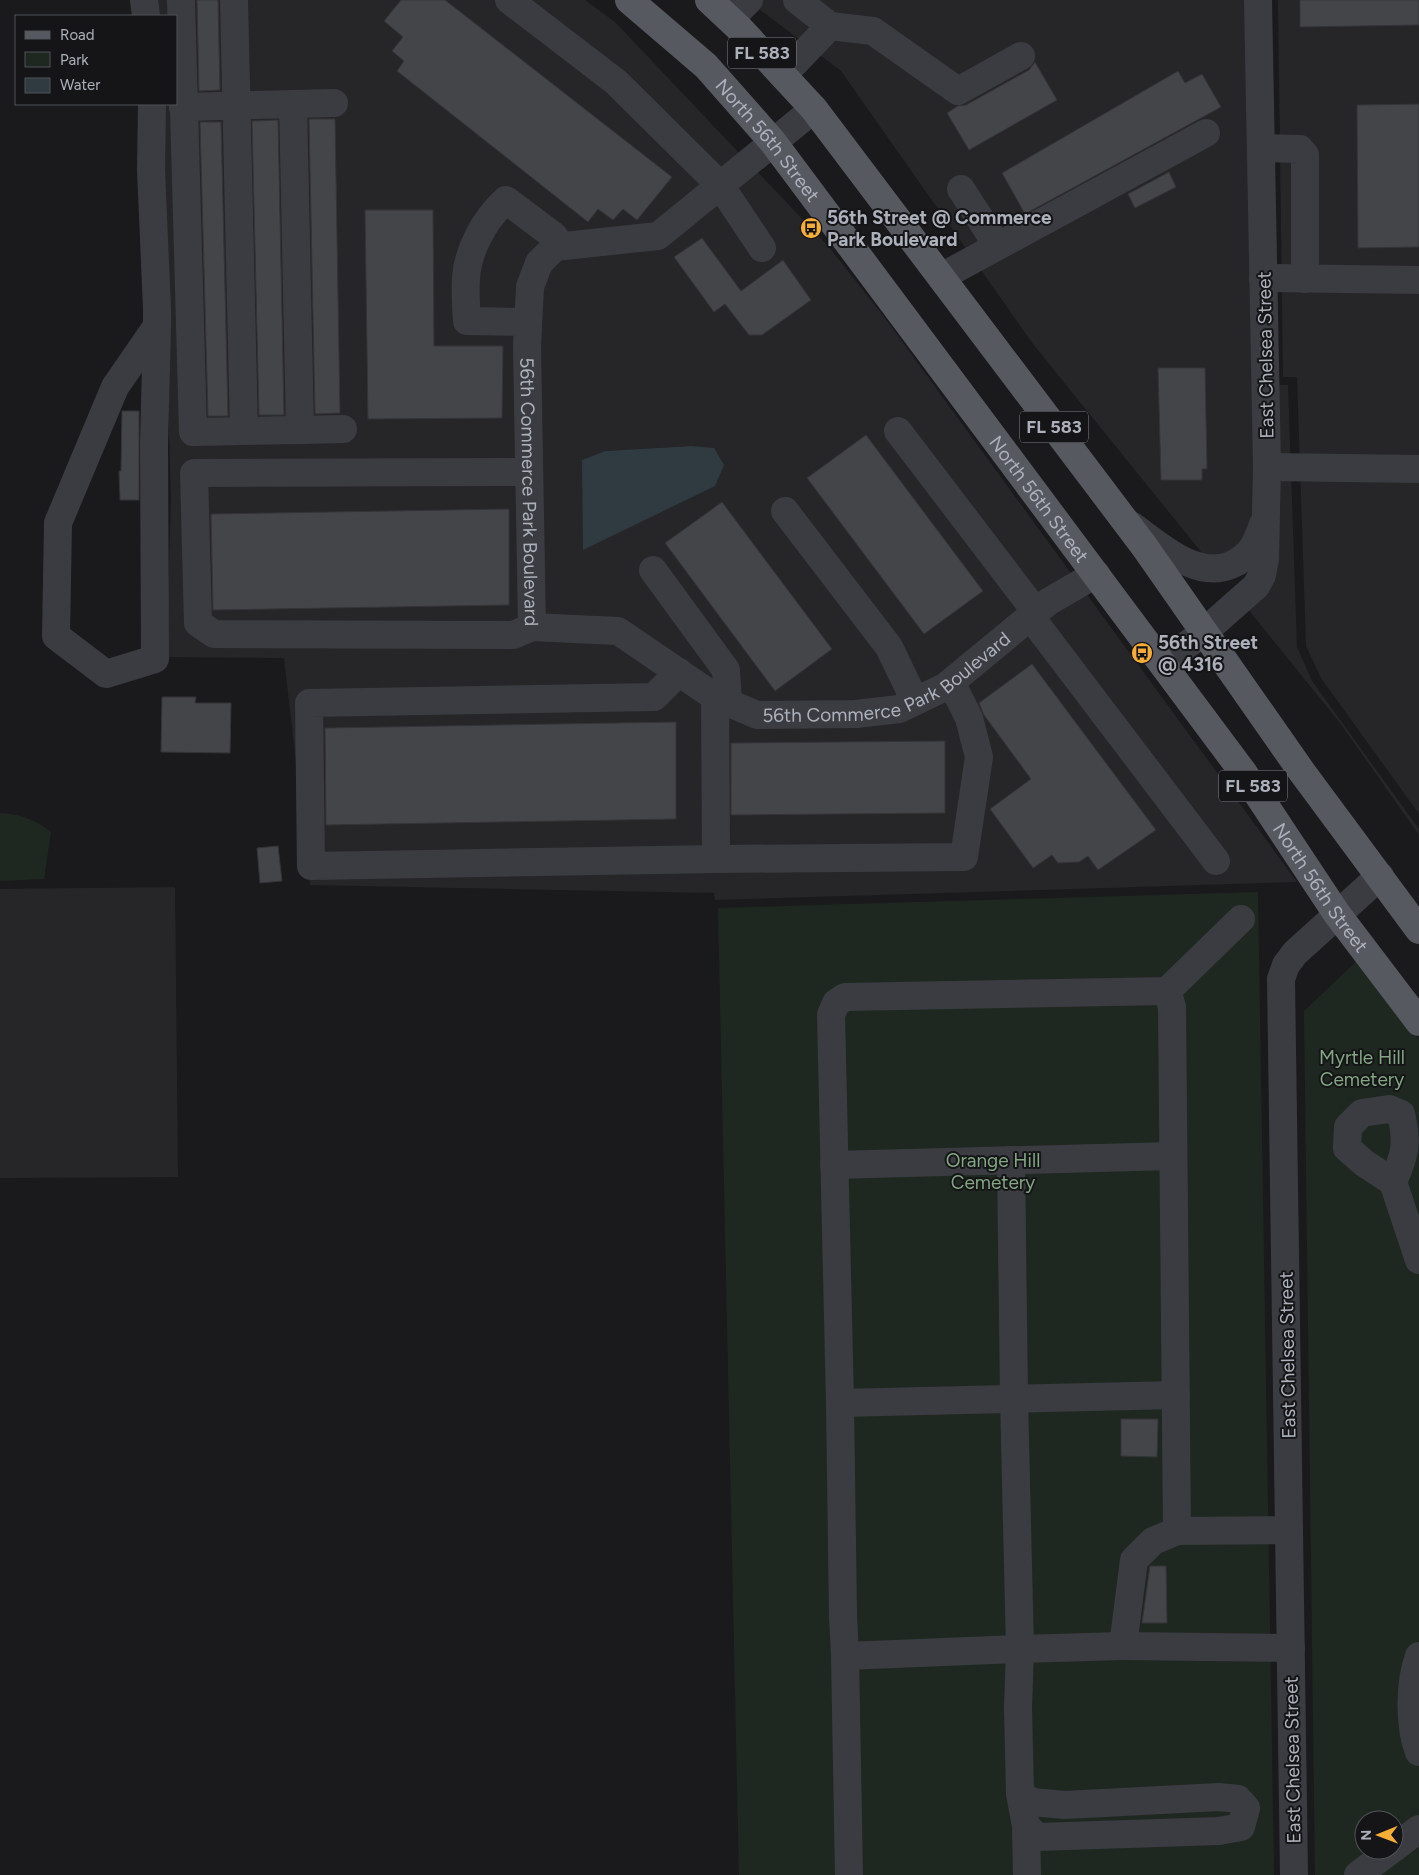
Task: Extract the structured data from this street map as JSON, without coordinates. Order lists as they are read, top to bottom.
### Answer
{
  "streets": {
    "main road": ["FL 583", "North 56th Street"],
    "street": ["East Chelsea Street", "56th Commerce Park Boulevard"]
  },
  "crossings": [
    ["FL 583", "East Chelsea Street"],
    ["North 56th Street", "East Chelsea Street"],
    ["North 56th Street", "56th Commerce Park Boulevard"]
  ],
  "parks": ["Myrtle Hill Cemetery", "Orange Hill Cemetery"],
  "places": {
    "bus stop": ["56th Street @ Commerce Park Boulevard", "56th Street @ 4316"]
  },
  "legend": ["Road", "Park", "Water"],
  "north": "left"
}
